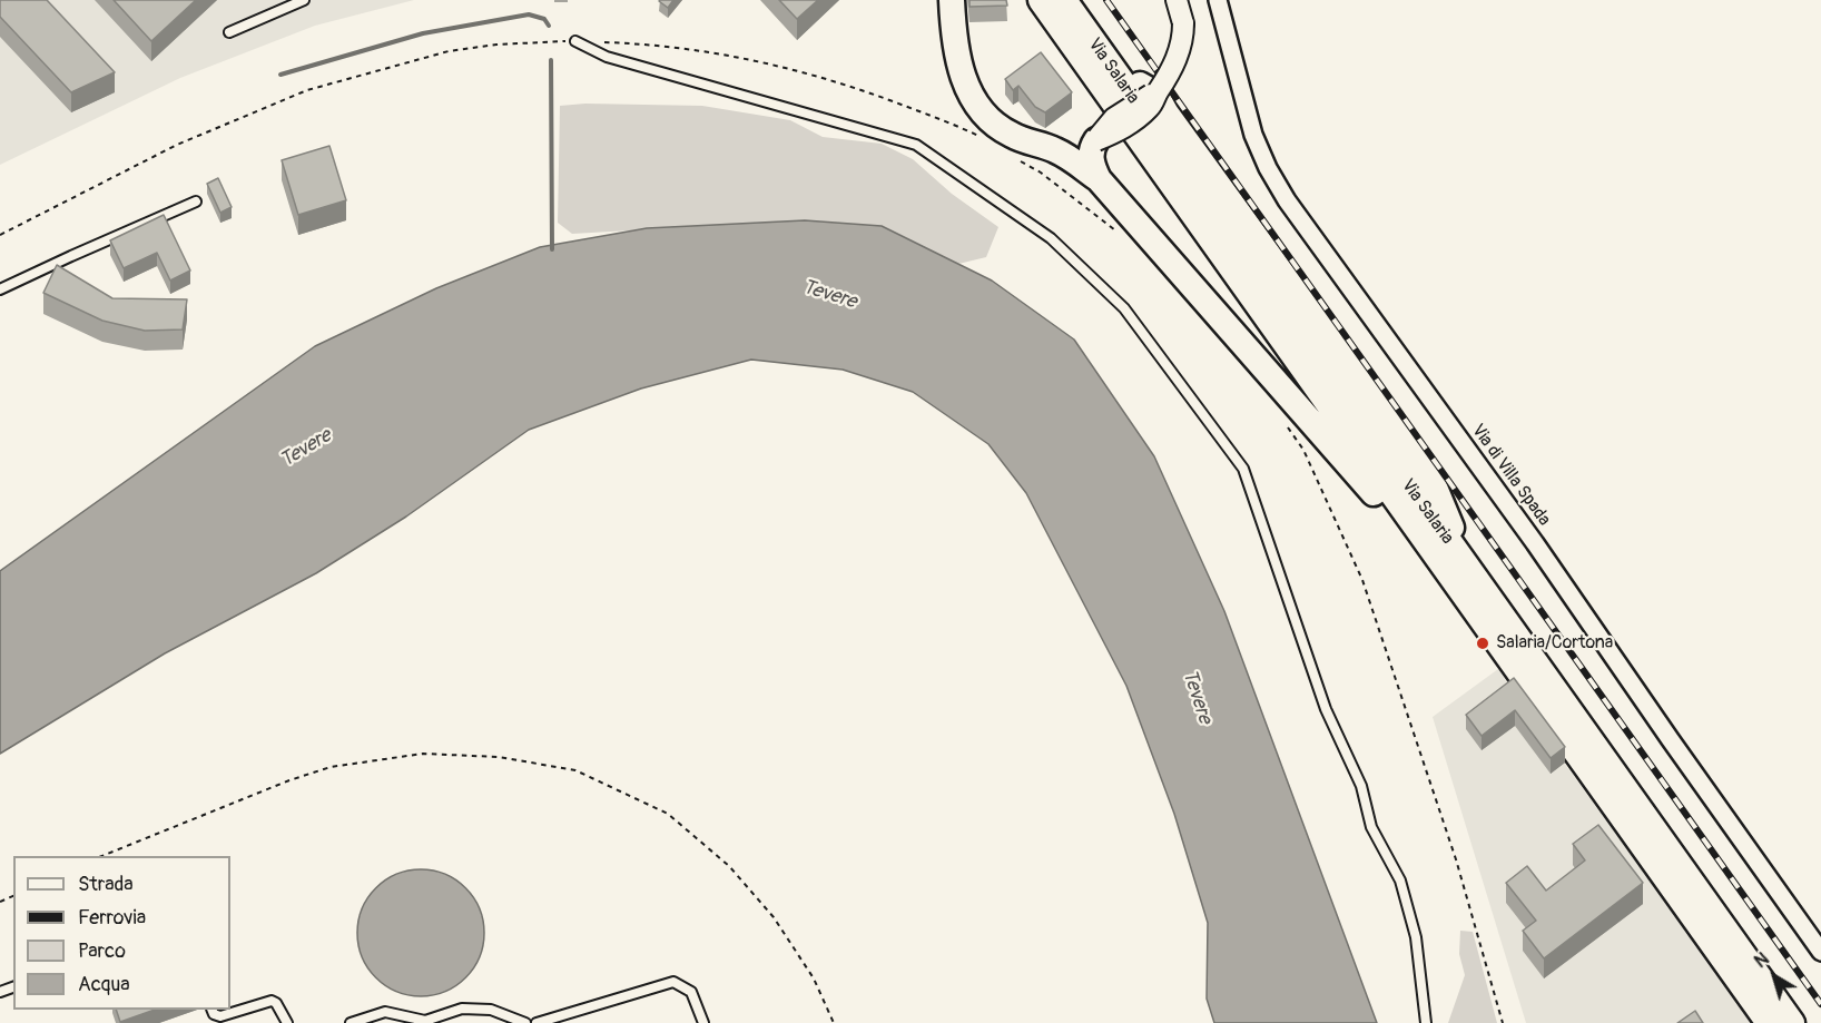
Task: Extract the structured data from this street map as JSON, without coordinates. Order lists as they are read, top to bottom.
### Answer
{
  "streets": {
    "main road": ["Via Salaria"],
    "street": ["Via di Villa Spada"]
  },
  "water": ["Tevere"],
  "places": ["Salaria/Cortona"],
  "legend": [
    "Strada",
    "Ferrovia",
    "Parco",
    "Acqua"
  ],
  "north": "top left"
}
